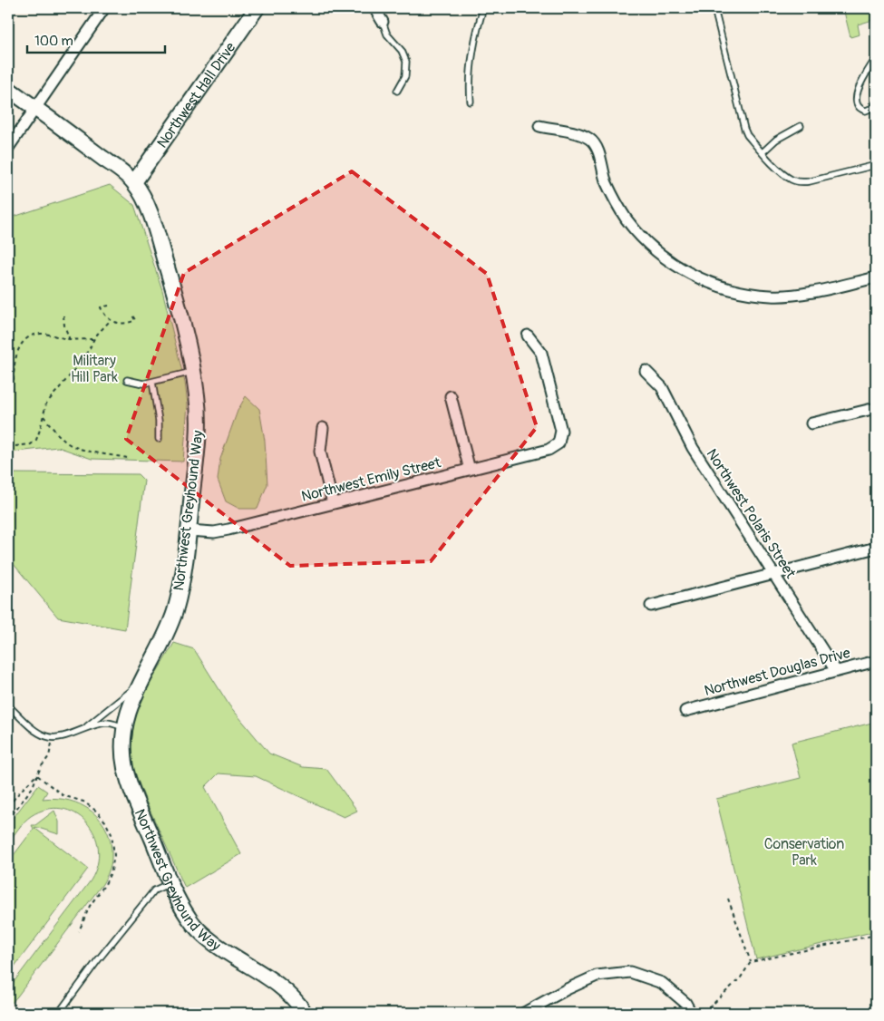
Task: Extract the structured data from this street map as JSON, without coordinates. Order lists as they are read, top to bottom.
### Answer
{
  "streets": {
    "street": [
      "Northwest Hall Drive",
      "Northwest Emily Street",
      "Northwest Greyhound Way",
      "Northwest Polaris Street",
      "Northwest Douglas Drive"
    ]
  },
  "crossings": [
    ["Northwest Hall Drive", "Northwest Greyhound Way"],
    ["Northwest Emily Street", "Northwest Greyhound Way"],
    ["Northwest Polaris Street", "Northwest Douglas Drive"]
  ],
  "parks": ["Military Hill Park", "Conservation Park"],
  "scale_bar": "100 m"
}
